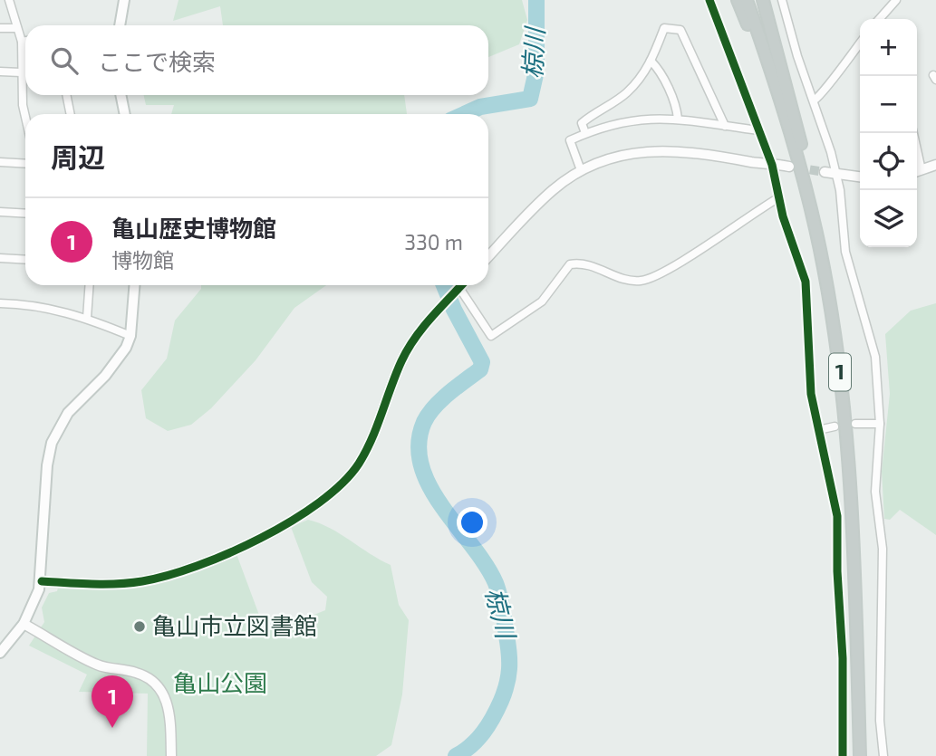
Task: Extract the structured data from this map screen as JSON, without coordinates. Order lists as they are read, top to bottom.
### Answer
{
  "streets": {
    "highway": ["1"]
  },
  "water": ["椋川"],
  "parks": ["亀山公園"],
  "places": ["亀山市立図書館"],
  "page": {
    "map_buttons": ["+", "−"],
    "search": "ここで検索",
    "heading": "周辺",
    "list": [
      {
        "mark": "1",
        "name": "亀山歴史博物館",
        "note": "博物館",
        "value": "330 m"
      }
    ],
    "pins": "1"
  }
}
